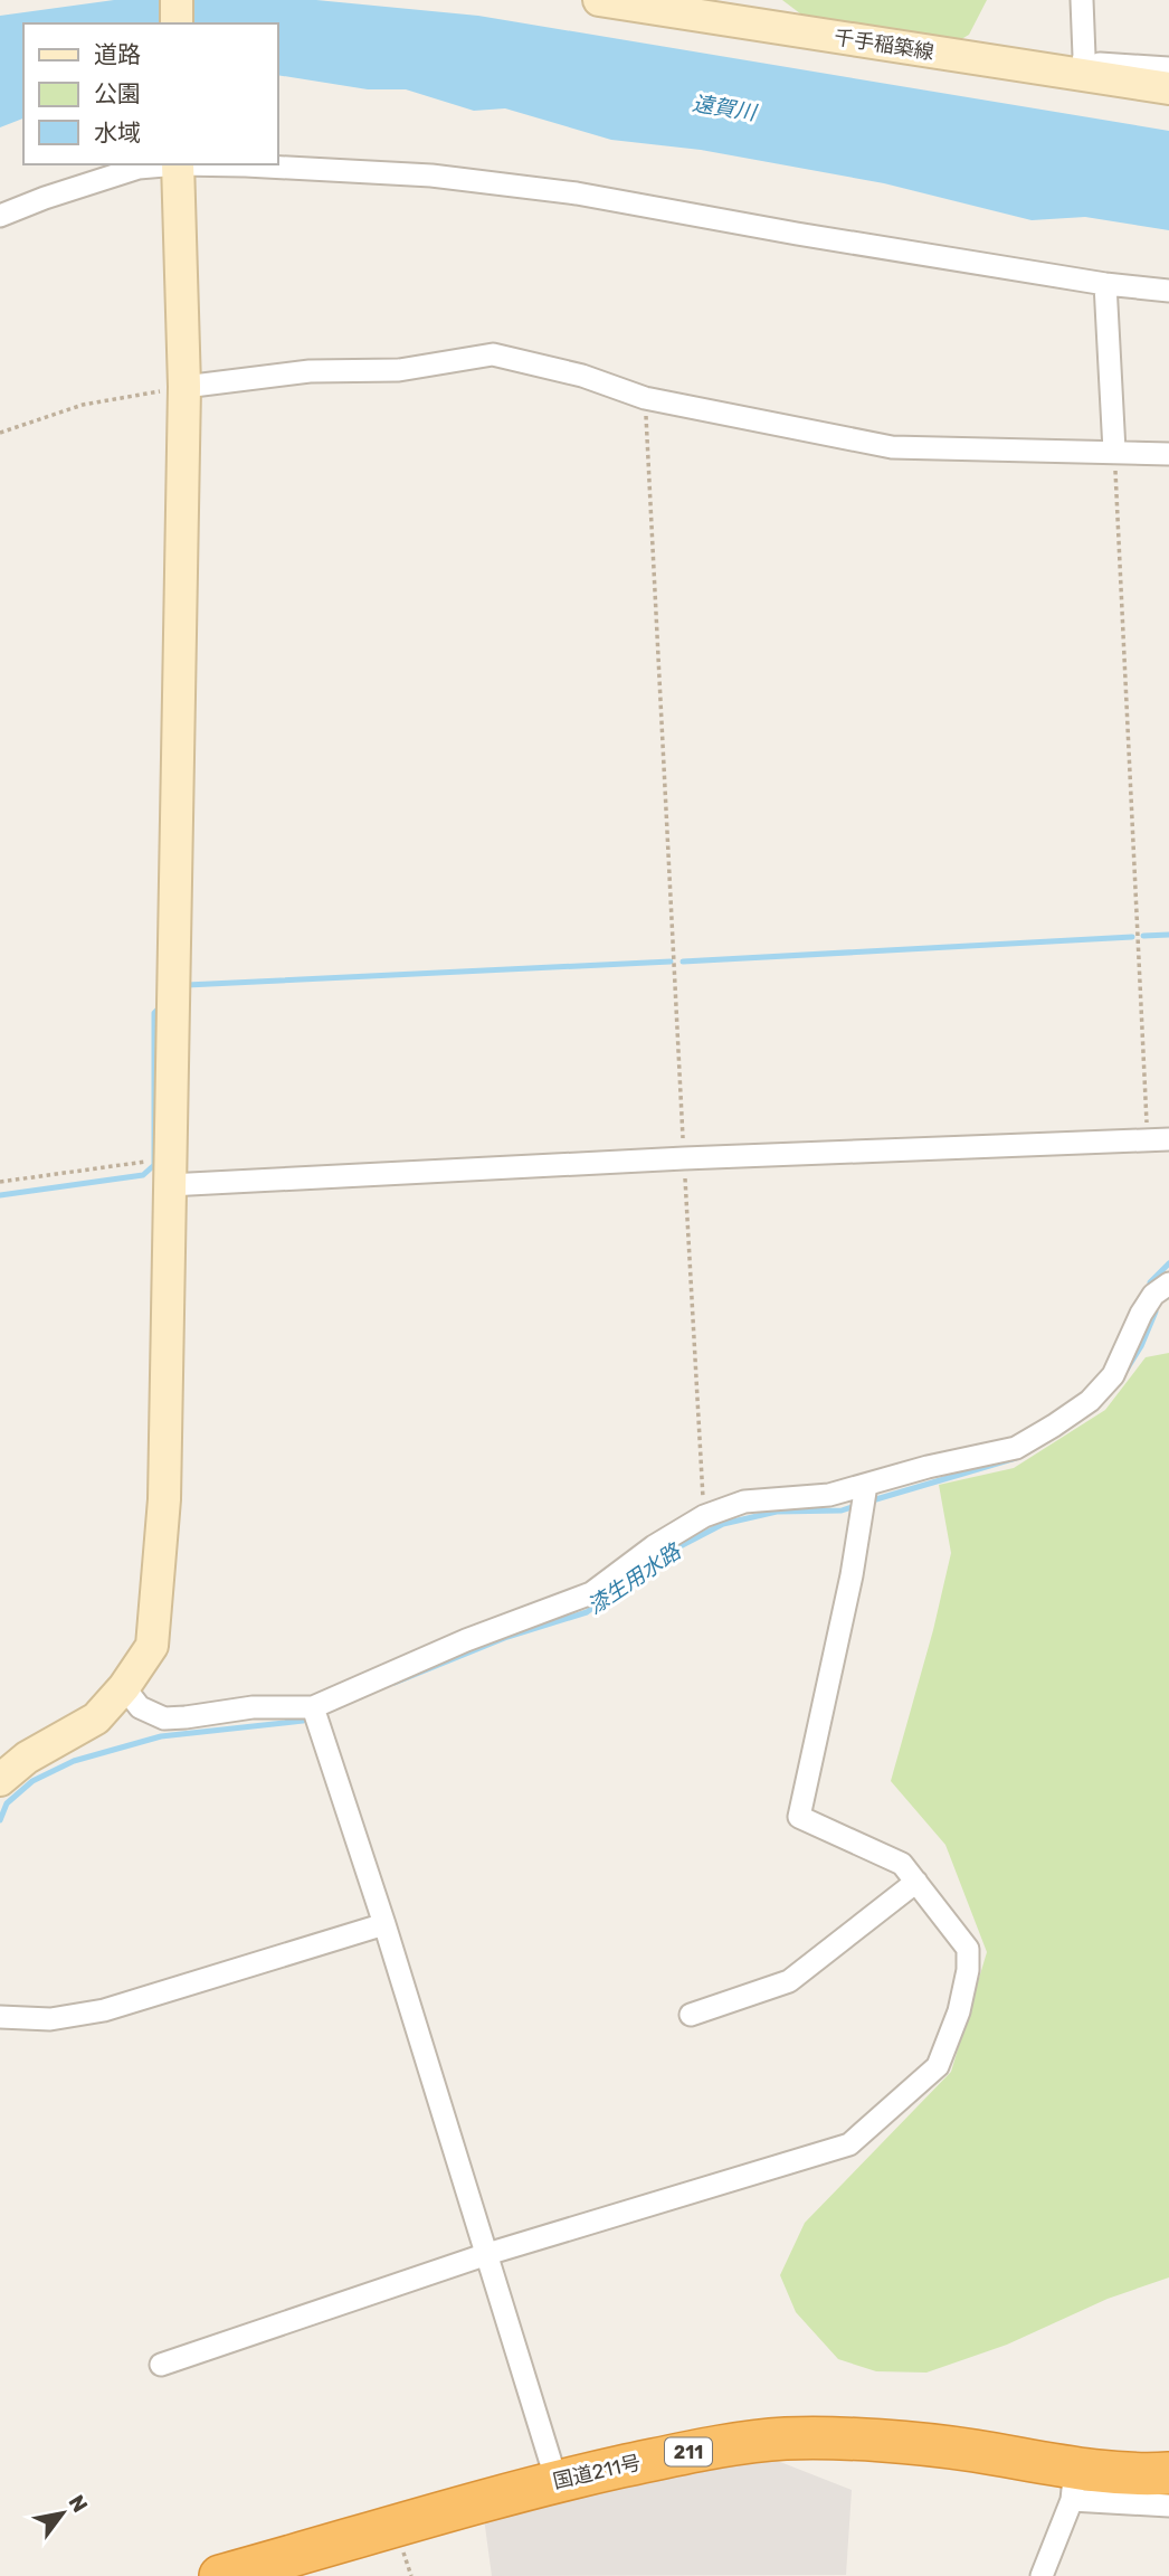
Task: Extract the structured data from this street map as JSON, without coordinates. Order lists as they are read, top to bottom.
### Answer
{
  "streets": {
    "highway": ["211", "国道211号"],
    "street": ["千手稲築線"]
  },
  "water": ["遠賀川", "漆生用水路"],
  "legend": ["道路", "公園", "水域"],
  "north": "top right"
}
